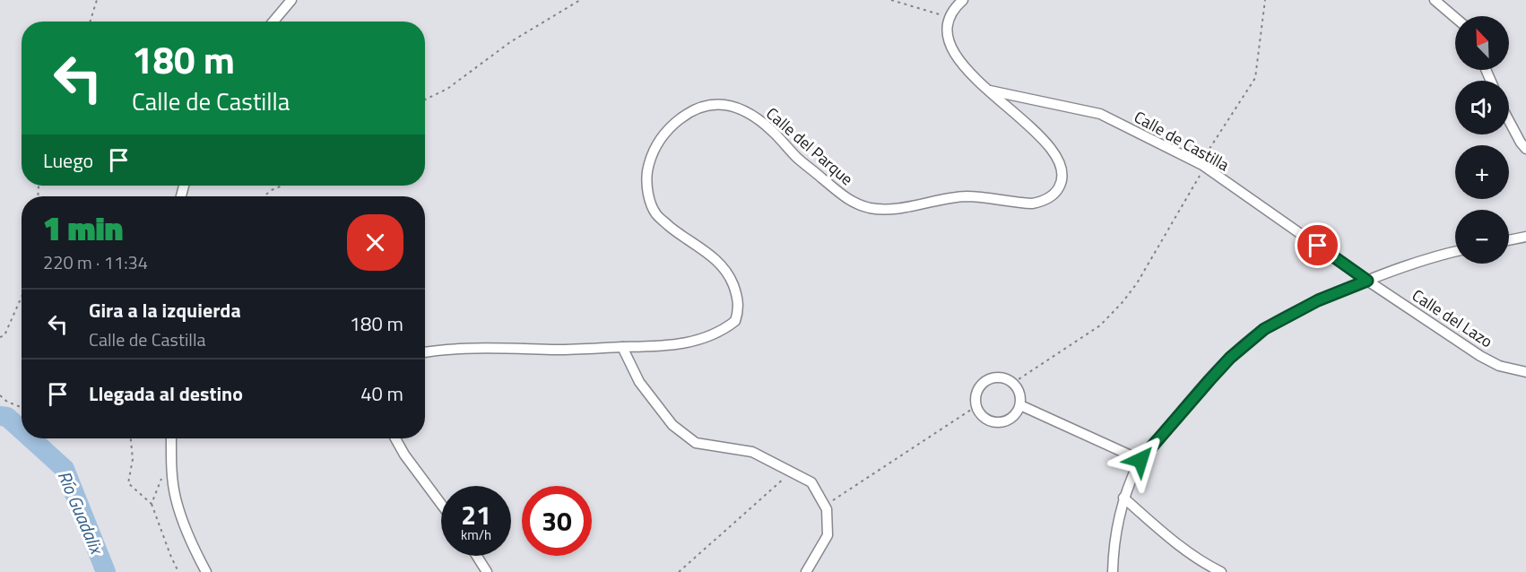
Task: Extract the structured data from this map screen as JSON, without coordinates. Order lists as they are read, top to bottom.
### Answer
{
  "streets": {
    "street": ["Calle de Castilla", "Calle del Parque", "Calle del Lazo"]
  },
  "crossings": [
    ["Calle de Castilla", "Calle del Parque"],
    ["Calle de Castilla", "Calle del Lazo"]
  ],
  "water": ["Río Guadalix"],
  "north": "top left",
  "page": {
    "map_buttons": ["+", "−"],
    "turn": ["180 m", "Calle de Castilla"],
    "then": "Luego",
    "heading": ["1 min", "220 m · 11:34"],
    "list": [
      {
        "name": "Gira a la izquierda",
        "note": "Calle de Castilla",
        "value": "180 m"
      },
      {
        "name": "Llegada al destino",
        "value": "40 m"
      }
    ],
    "speed": "21 km/h",
    "limit": "30"
  }
}
